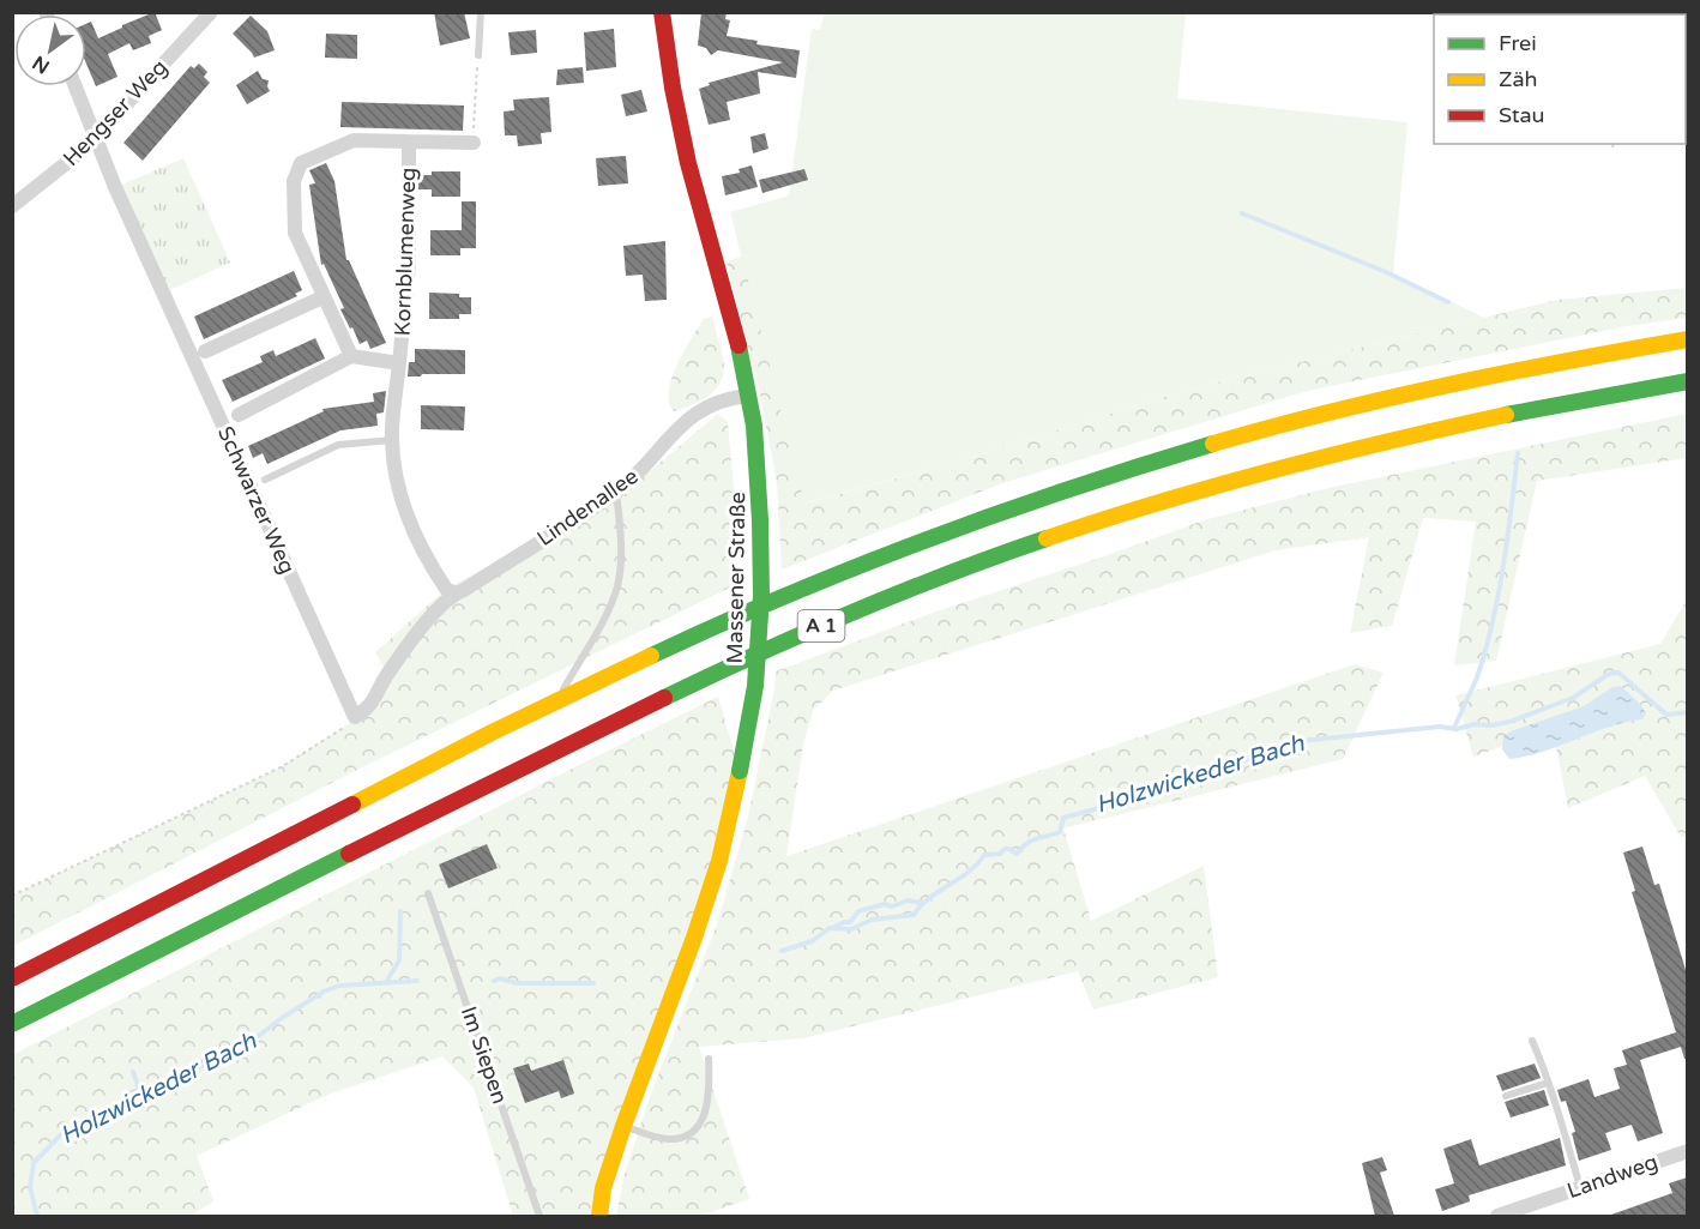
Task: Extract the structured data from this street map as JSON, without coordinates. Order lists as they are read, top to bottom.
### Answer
{
  "streets": {
    "main road": ["Massener Straße", "A 1"],
    "street": [
      "Hengser Weg",
      "Kornblumenweg",
      "Schwarzer Weg",
      "Lindenallee",
      "Landweg"
    ],
    "lane": ["Im Siepen"]
  },
  "crossings": [
    ["Hengser Weg", "Schwarzer Weg"],
    ["Kornblumenweg", "Lindenallee"],
    ["Lindenallee", "Massener Straße"]
  ],
  "water": ["Holzwickeder Bach"],
  "legend": ["Frei", "Zäh", "Stau"],
  "north": "bottom left"
}
